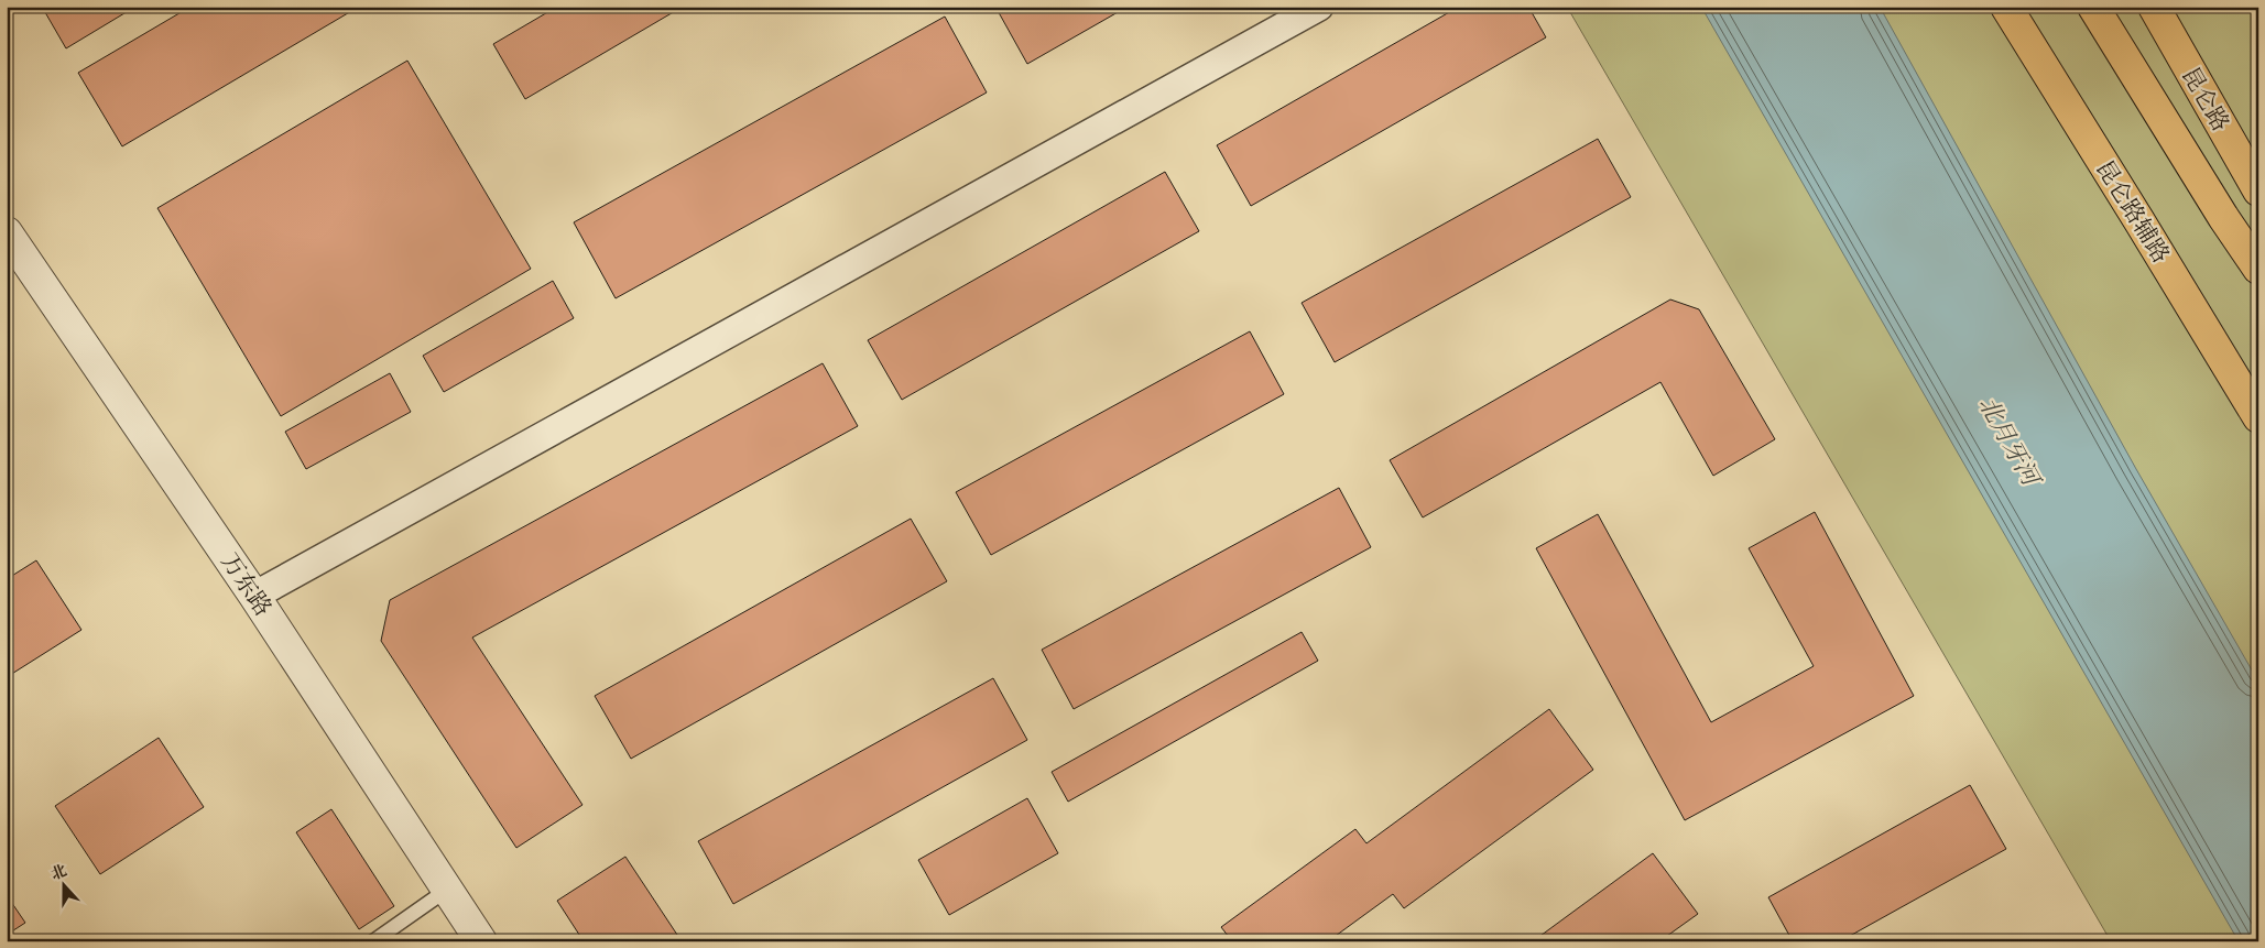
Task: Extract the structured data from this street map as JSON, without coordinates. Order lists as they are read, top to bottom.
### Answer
{
  "streets": {
    "main road": ["昆仑路", "昆仑路辅路"],
    "street": ["万东路"]
  },
  "water": ["北月牙河"],
  "north": "top"
}
